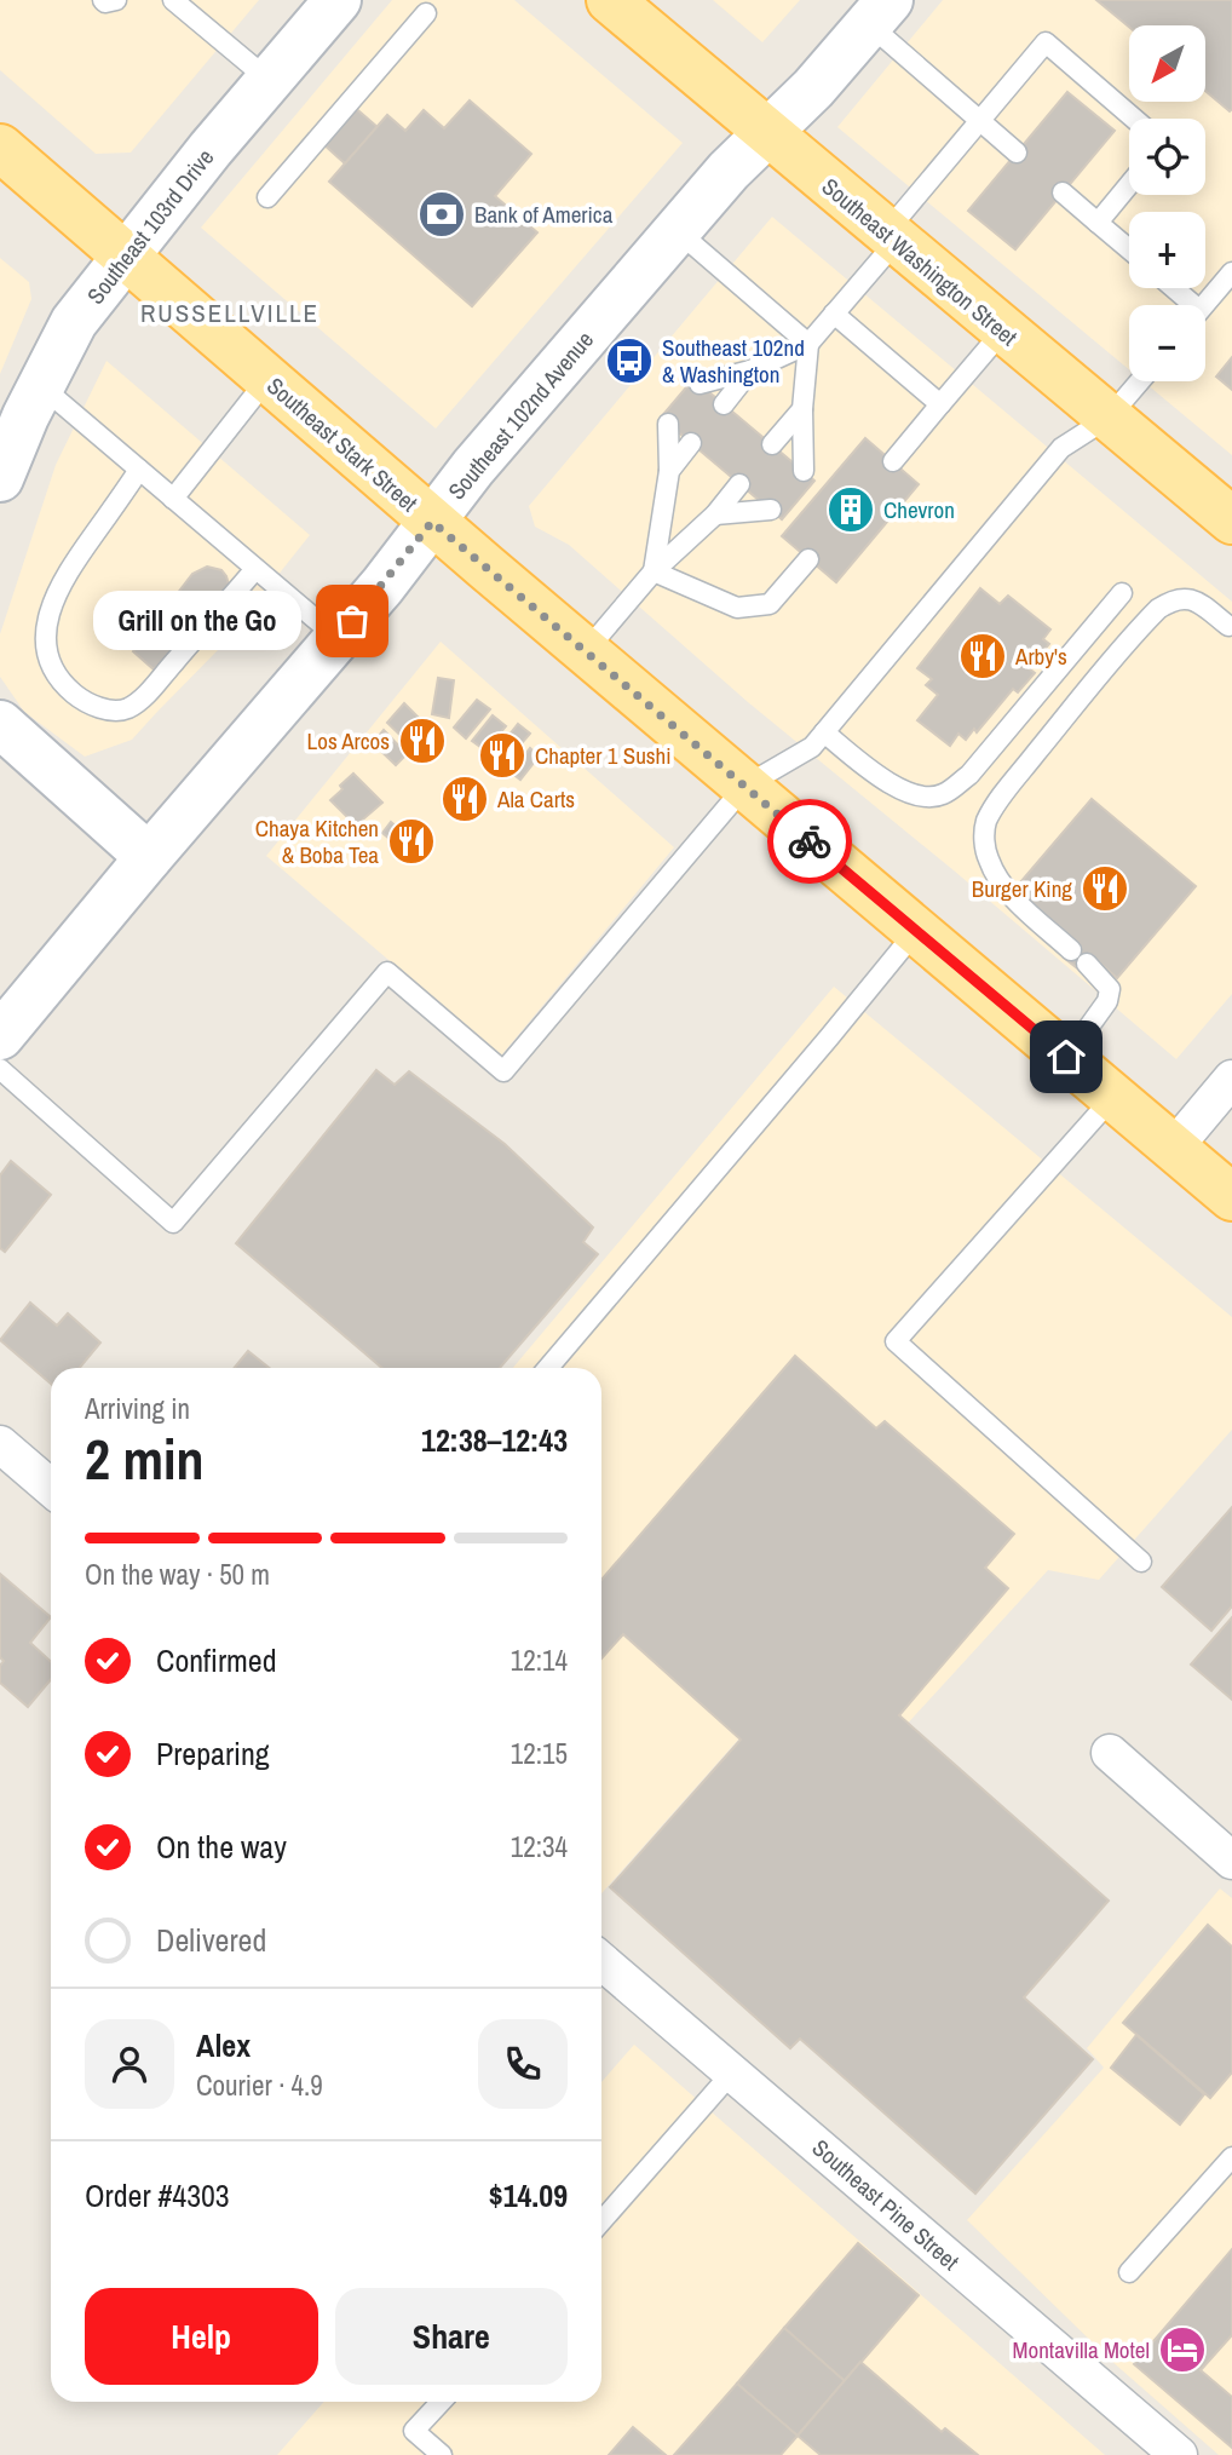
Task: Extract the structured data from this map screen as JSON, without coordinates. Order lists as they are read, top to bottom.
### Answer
{
  "streets": {
    "main road": [
      "Southeast 103rd Drive",
      "Southeast Washington Street",
      "Southeast 102nd Avenue",
      "Southeast Stark Street"
    ],
    "street": ["Southeast Pine Street"]
  },
  "crossings": [
    ["Southeast 103rd Drive", "Southeast Stark Street"],
    ["Southeast Washington Street", "Southeast 102nd Avenue"],
    ["Southeast 102nd Avenue", "Southeast Stark Street"]
  ],
  "districts": ["RUSSELLVILLE"],
  "places": {
    "bank": ["Bank of America"],
    "bus stop": ["Southeast 102nd & Washington"],
    "building": ["Chevron"],
    "other": ["Grill on the Go"],
    "restaurant": [
      "Arby's",
      "Los Arcos",
      "Chapter 1 Sushi",
      "Ala Carts",
      "Chaya Kitchen & Boba Tea",
      "Burger King"
    ],
    "hotel": ["Montavilla Motel"]
  },
  "north": "bottom left",
  "page": {
    "map_buttons": ["+", "−"],
    "bubble": "Grill on the Go",
    "heading": ["2 min", "Arriving in", "12:38–12:43"],
    "panel": [
      "Alex",
      "Courier · 4.9",
      "Order #4303",
      "$14.09"
    ],
    "bar": "On the way · 50 m",
    "list": [
      ["Confirmed", "12:14"],
      ["Preparing", "12:15"],
      ["On the way", "12:34"],
      "Delivered"
    ],
    "buttons": ["Help", "Share"]
  }
}
